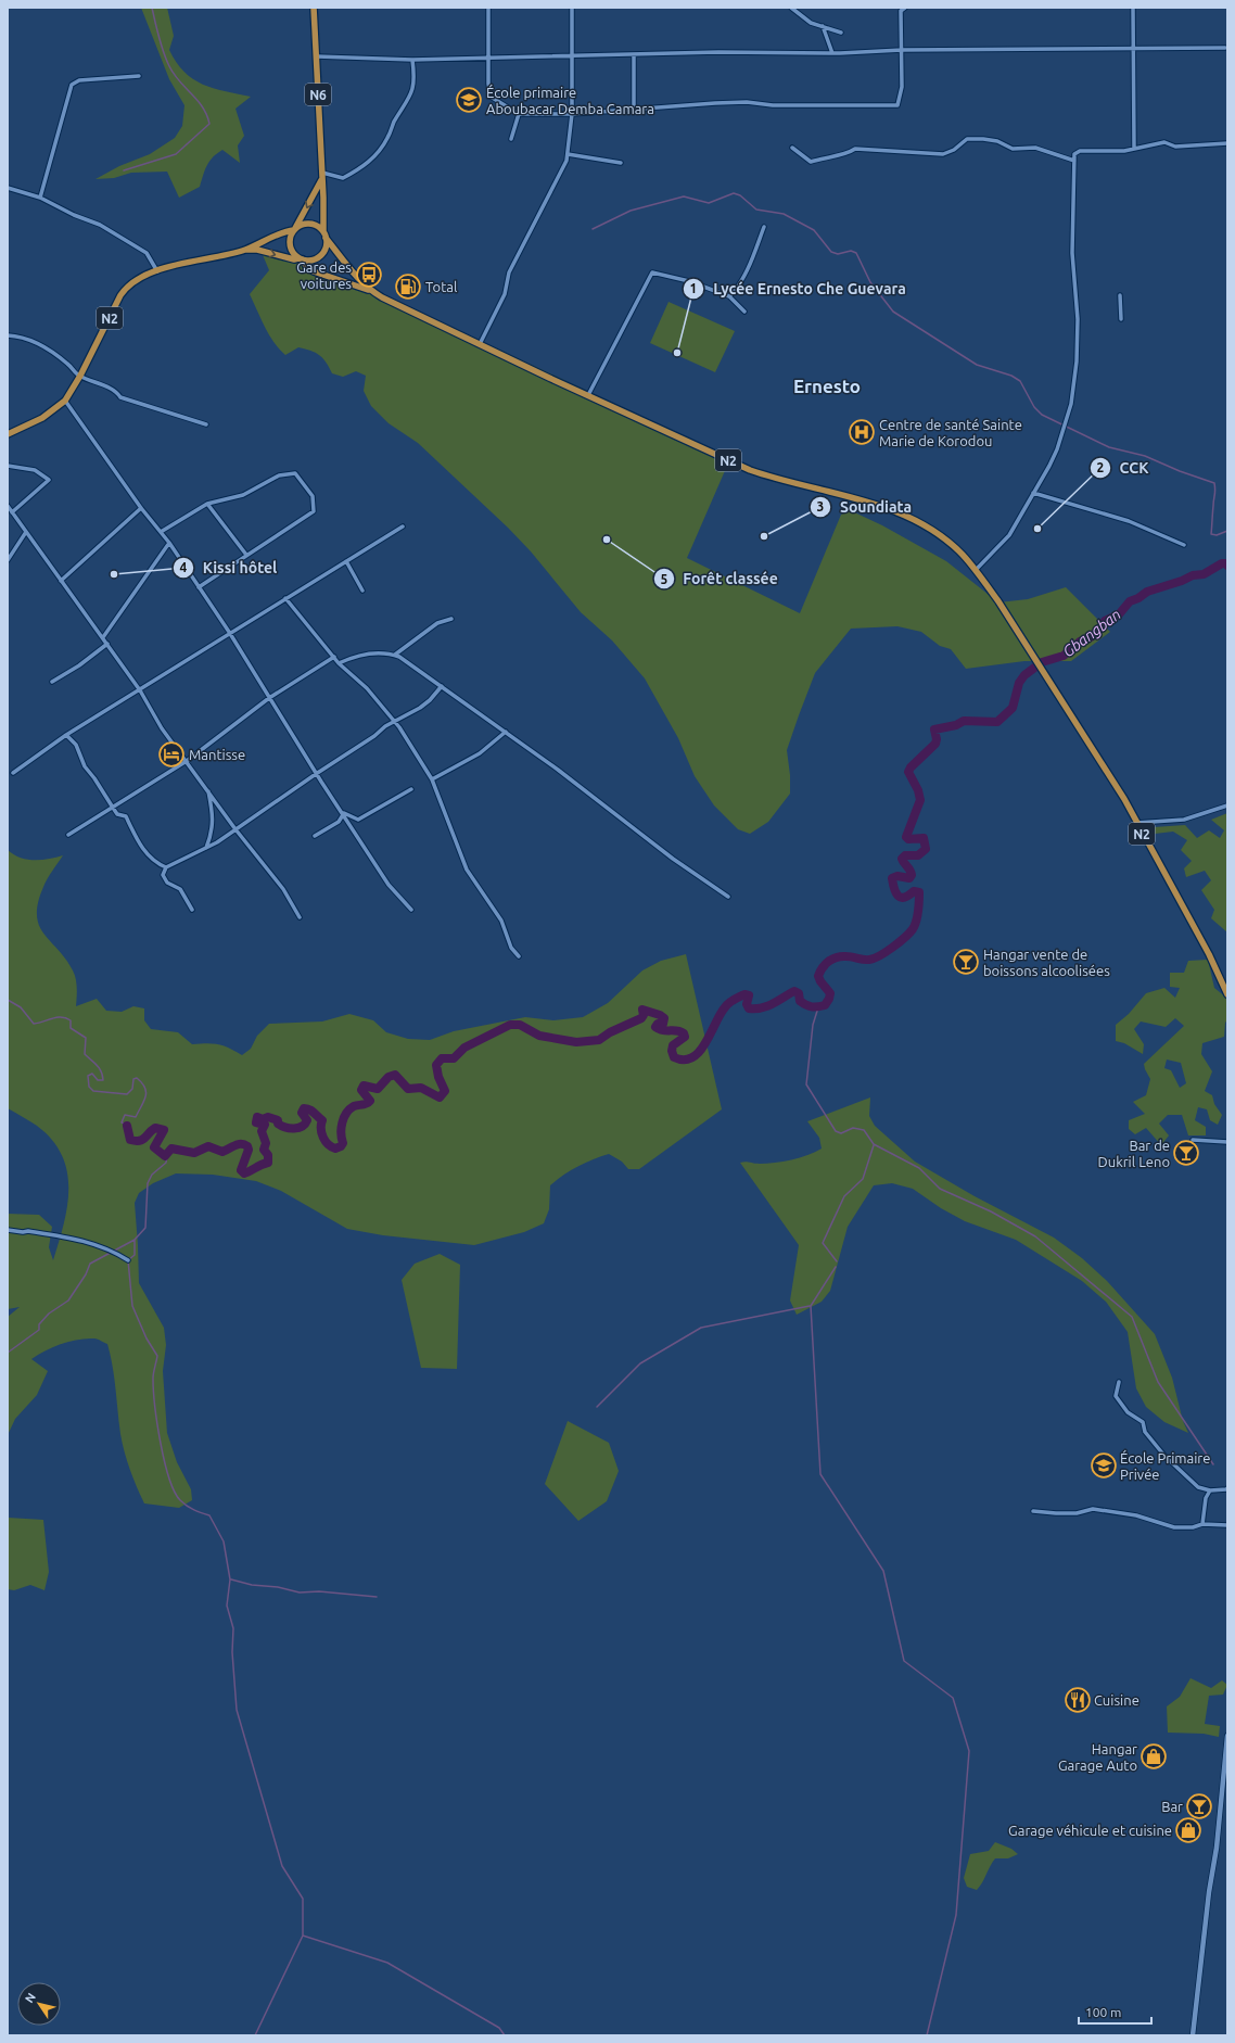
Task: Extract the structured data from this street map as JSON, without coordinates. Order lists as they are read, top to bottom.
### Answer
{
  "streets": {
    "highway": ["N6", "N2"]
  },
  "crossings": [
    ["N6", "N2"]
  ],
  "districts": ["Ernesto"],
  "water": ["Gbangban"],
  "places": {
    "school or university": ["École primaire Aboubacar Demba Camara", "École Primaire Privée"],
    "bus stop": ["Gare des voitures"],
    "fuel station": ["Total"],
    "other": [
      "Lycée Ernesto Che Guevara",
      "CCK",
      "Soundiata",
      "Forêt classée",
      "Kissi hôtel"
    ],
    "hospital": ["Centre de santé Sainte Marie de Korodou"],
    "hotel": ["Mantisse"],
    "bar": ["Hangar vente de boissons alcoolisées", "Bar de Dukril Leno", "Bar"],
    "restaurant": ["Cuisine"],
    "shop": ["Hangar Garage Auto", "Garage véhicule et cuisine"]
  },
  "scale_bar": "100 m",
  "north": "top left"
}
